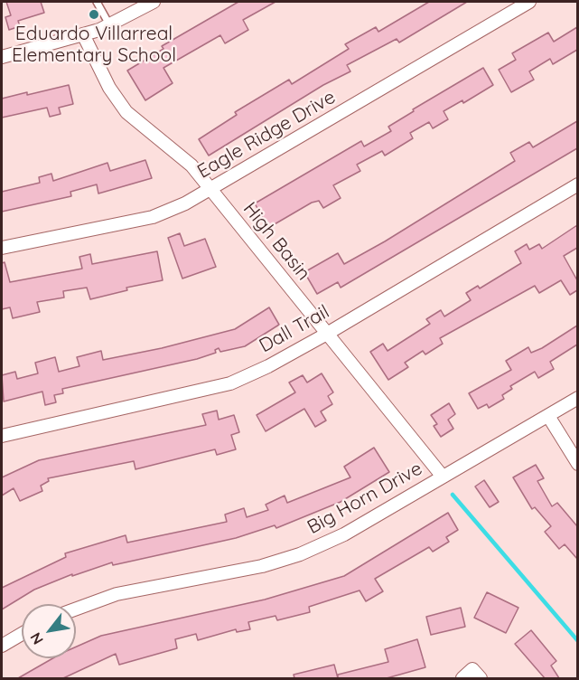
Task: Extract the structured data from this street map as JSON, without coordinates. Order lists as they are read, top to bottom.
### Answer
{
  "streets": {
    "street": [
      "Eagle Ridge Drive",
      "High Basin",
      "Dall Trail",
      "Big Horn Drive"
    ]
  },
  "crossings": [
    ["Eagle Ridge Drive", "High Basin"],
    ["High Basin", "Dall Trail"],
    ["High Basin", "Big Horn Drive"]
  ],
  "places": ["Eduardo Villarreal Elementary School"],
  "north": "bottom left"
}
